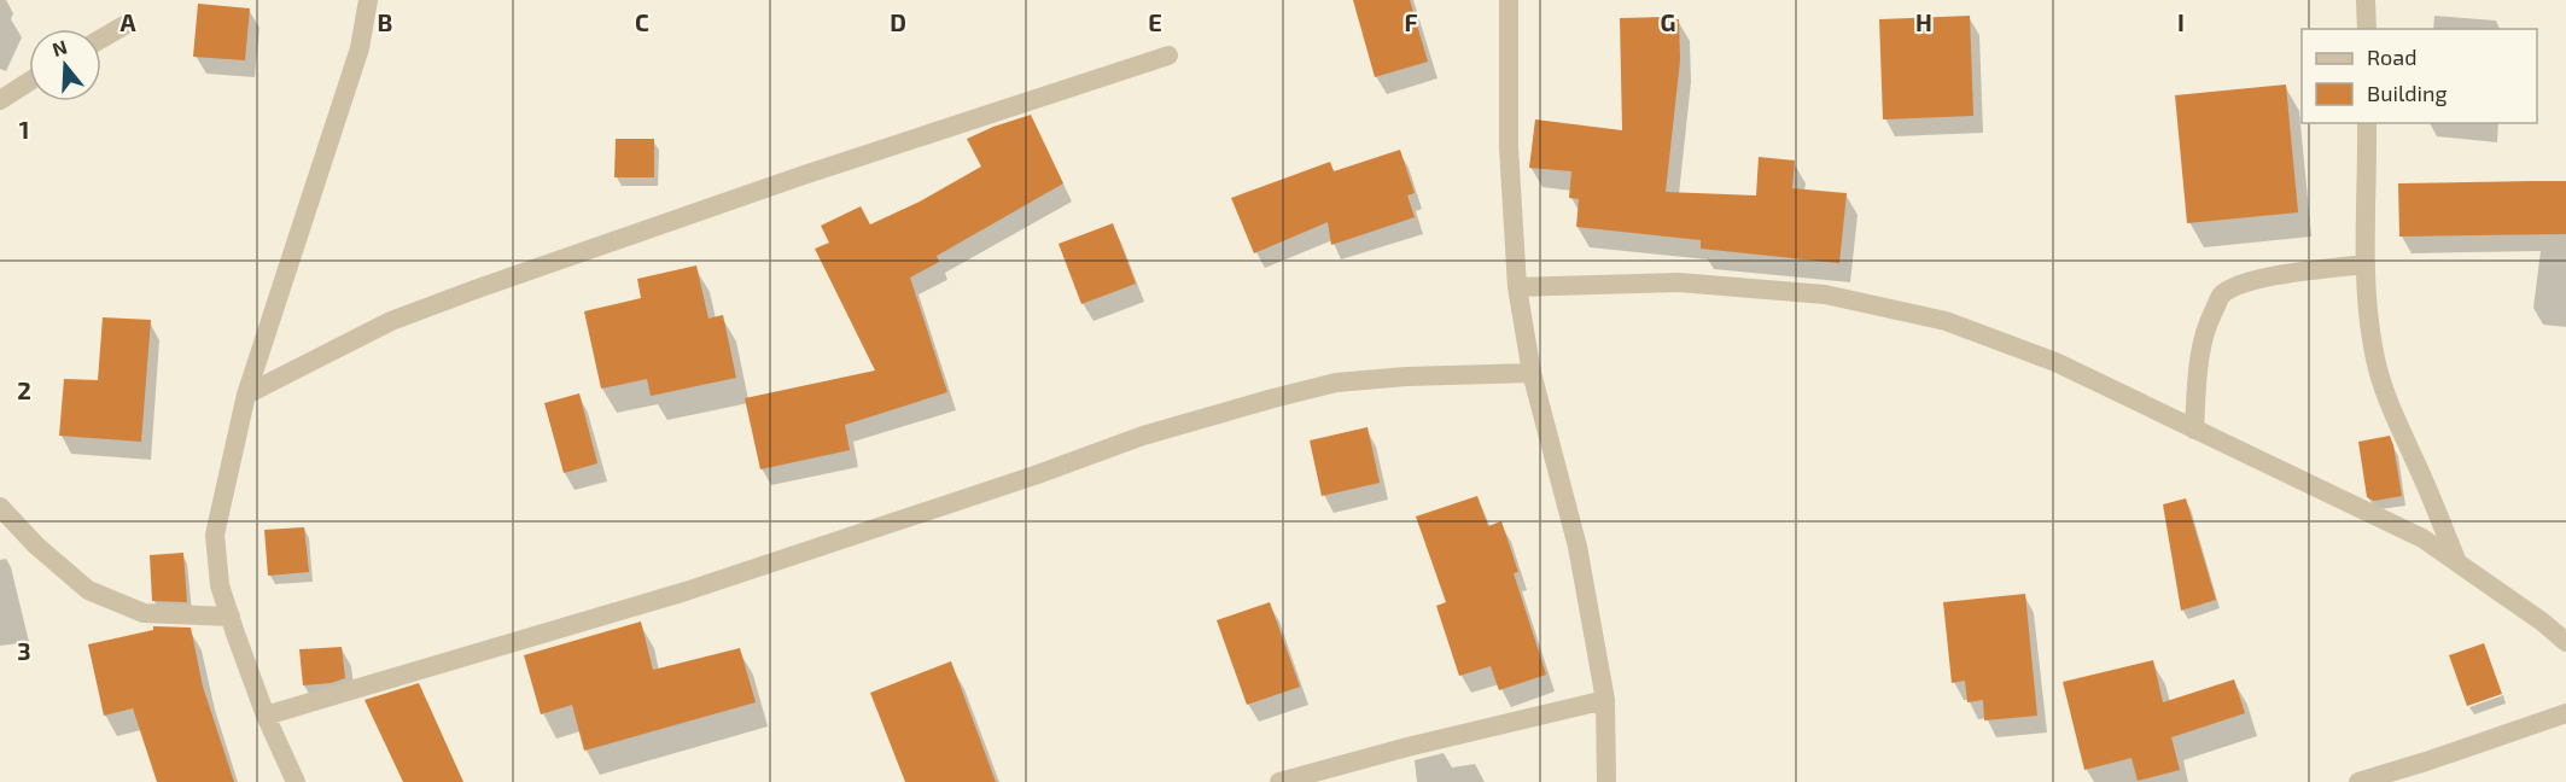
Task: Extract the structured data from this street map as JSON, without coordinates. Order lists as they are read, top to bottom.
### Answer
{
  "legend": ["Road", "Building"],
  "north": "top",
  "grid": {
    "columns": [
      "A",
      "B",
      "C",
      "D",
      "E",
      "F",
      "G",
      "H",
      "I"
    ],
    "rows": ["1", "2", "3"]
  }
}
